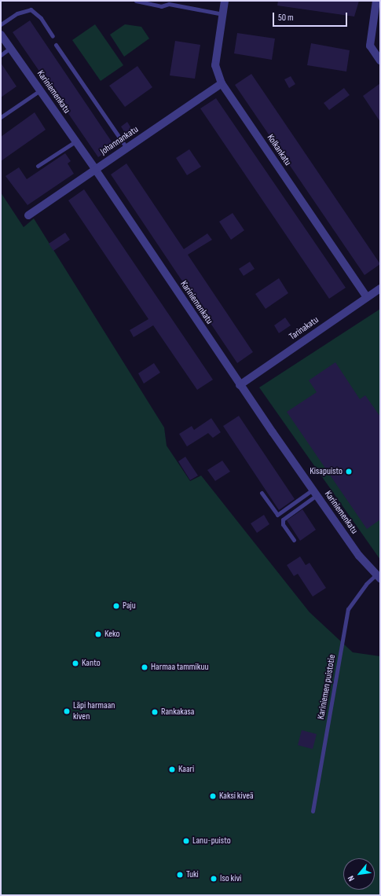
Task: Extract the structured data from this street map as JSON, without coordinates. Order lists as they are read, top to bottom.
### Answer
{
  "streets": {
    "street": [
      "Kariniemenkatu",
      "Johannankatu",
      "Kolkankatu",
      "Tarinakatu"
    ],
    "lane": ["Kariniemen puistotie"]
  },
  "crossings": [
    ["Kariniemenkatu", "Johannankatu"],
    ["Kariniemenkatu", "Tarinakatu"],
    ["Kariniemenkatu", "Kariniemen puistotie"],
    ["Johannankatu", "Kolkankatu"],
    ["Kolkankatu", "Tarinakatu"]
  ],
  "places": [
    "Kisapuisto",
    "Paju",
    "Keko",
    "Kanto",
    "Harmaa tammikuu",
    "Läpi harmaan kiven",
    "Rankakasa",
    "Kaari",
    "Kaksi kiveä",
    "Lanu-puisto",
    "Tuki",
    "Iso kivi"
  ],
  "scale_bar": "50 m",
  "north": "bottom left"
}
